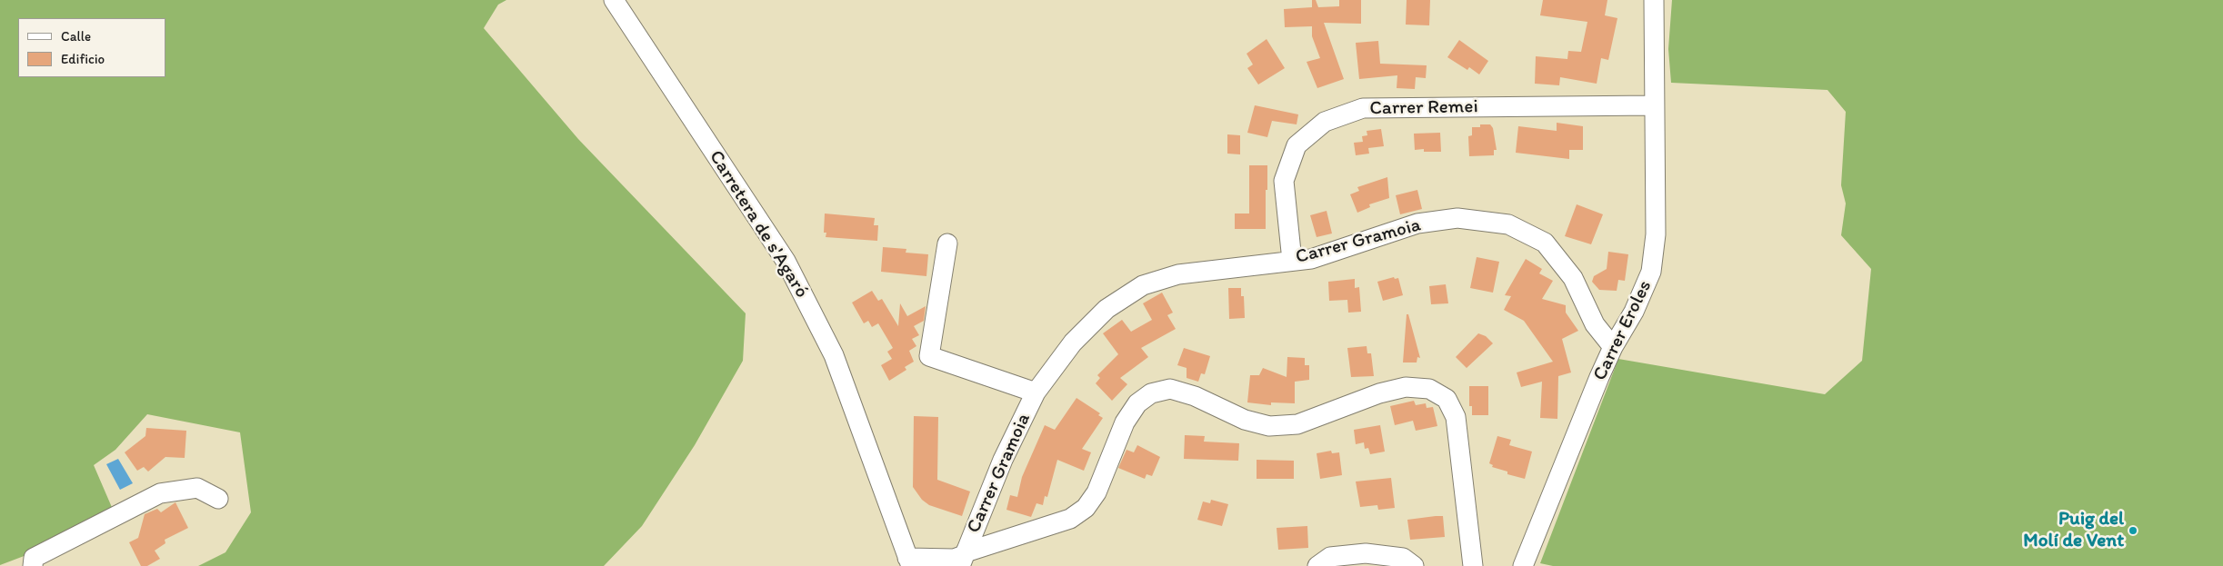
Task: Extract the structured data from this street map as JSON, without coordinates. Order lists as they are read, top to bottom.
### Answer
{
  "streets": {
    "street": [
      "Carrer Remei",
      "Carretera de s'Agaró",
      "Carrer Gramoia",
      "Carrer Eroles"
    ]
  },
  "crossings": [
    ["Carrer Remei", "Carrer Gramoia"],
    ["Carrer Remei", "Carrer Eroles"],
    ["Carrer Gramoia", "Carrer Eroles"]
  ],
  "places": ["Puig del Molí de Vent"],
  "legend": ["Calle", "Edificio"]
}
